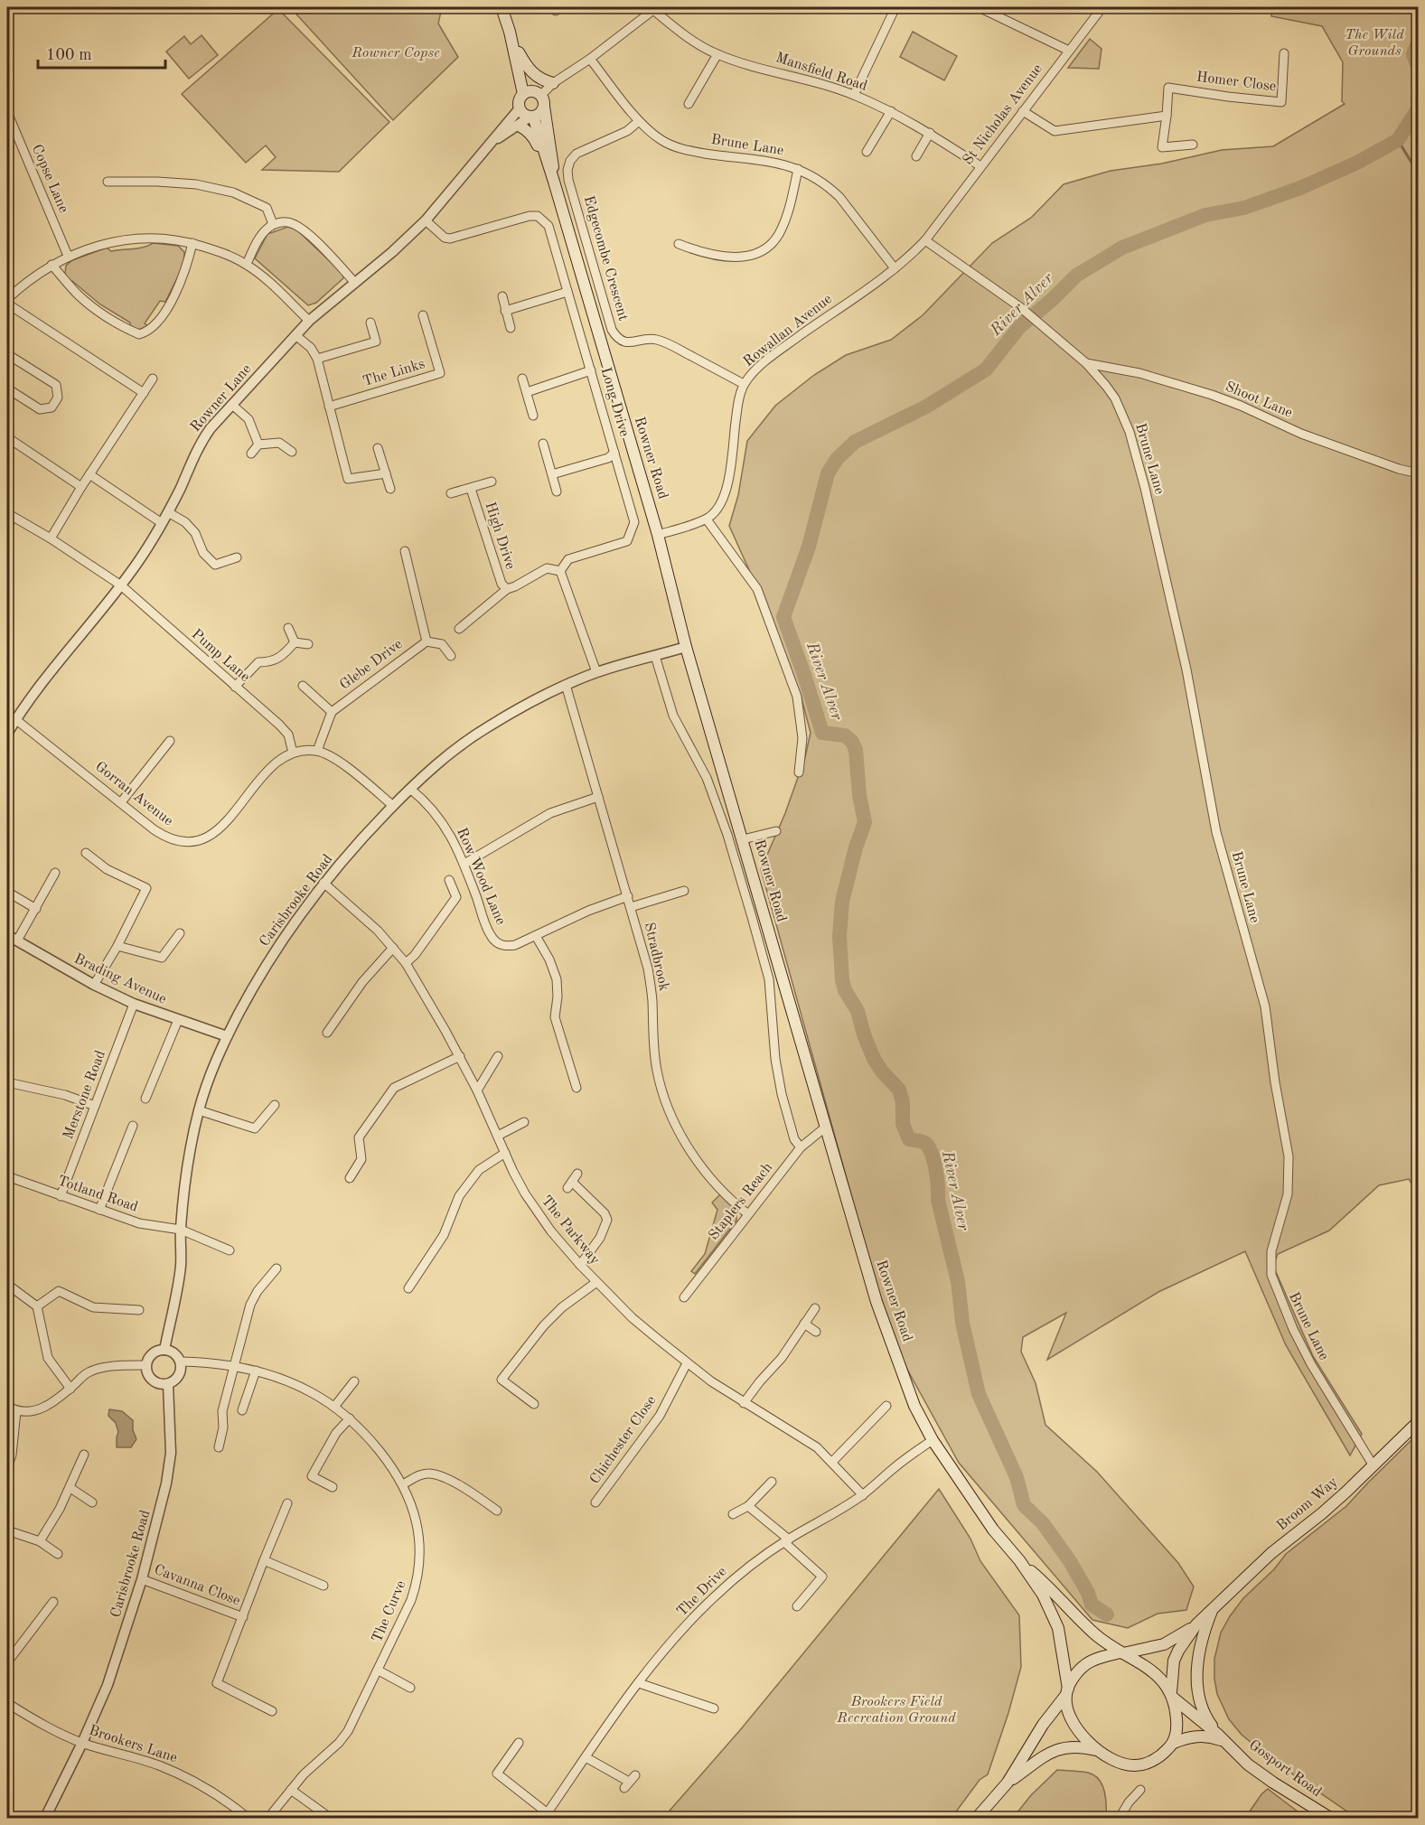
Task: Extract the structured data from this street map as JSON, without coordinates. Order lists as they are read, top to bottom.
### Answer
{
  "streets": {
    "main road": ["Rowner Road", "Broom Way", "Gosport Road"],
    "street": [
      "Mansfield Road",
      "Homer Close",
      "St Nicholas Avenue",
      "Brune Lane",
      "Copse Lane",
      "Edgecombe Crescent",
      "Rowallan Avenue",
      "The Links",
      "Rowner Lane",
      "Shoot Lane",
      "Long Drive",
      "High Drive",
      "Pump Lane",
      "Glebe Drive",
      "Gorran Avenue",
      "Row Wood Lane",
      "Carisbrooke Road",
      "Stradbrook",
      "Brading Avenue",
      "Merstone Road",
      "Totland Road",
      "Staplers Reach",
      "The Parkway",
      "Chichester Close",
      "Cavanna Close",
      "The Drive",
      "The Curve",
      "Brookers Lane"
    ]
  },
  "crossings": [
    ["Mansfield Road", "St Nicholas Avenue"],
    ["St Nicholas Avenue", "Brune Lane"],
    ["St Nicholas Avenue", "Rowallan Avenue"],
    ["Brune Lane", "Edgecombe Crescent"],
    ["Brune Lane", "Rowallan Avenue"],
    ["Brune Lane", "Shoot Lane"],
    ["Brune Lane", "Broom Way"],
    ["Edgecombe Crescent", "Rowallan Avenue"],
    ["Rowner Lane", "Long Drive"],
    ["Rowner Lane", "Rowner Road"],
    ["Rowner Lane", "Pump Lane"],
    ["Rowner Lane", "Gorran Avenue"],
    ["Rowner Road", "Carisbrooke Road"],
    ["Rowner Road", "Staplers Reach"],
    ["Rowner Road", "Broom Way"],
    ["Rowner Road", "The Drive"],
    ["Pump Lane", "Gorran Avenue"],
    ["Row Wood Lane", "Carisbrooke Road"],
    ["Row Wood Lane", "Stradbrook"],
    ["Carisbrooke Road", "Stradbrook"],
    ["Carisbrooke Road", "Brading Avenue"],
    ["Carisbrooke Road", "Totland Road"],
    ["Carisbrooke Road", "The Parkway"],
    ["Carisbrooke Road", "Cavanna Close"],
    ["Carisbrooke Road", "The Curve"],
    ["Carisbrooke Road", "Brookers Lane"],
    ["Stradbrook", "Staplers Reach"],
    ["Brading Avenue", "Merstone Road"],
    ["Merstone Road", "Totland Road"],
    ["The Parkway", "Chichester Close"],
    ["The Parkway", "The Drive"],
    ["Broom Way", "Gosport Road"]
  ],
  "water": ["River Alver"],
  "parks": ["The Wild Grounds", "Rowner Copse", "Brookers Field Recreation Ground"],
  "scale_bar": "100 m"
}
